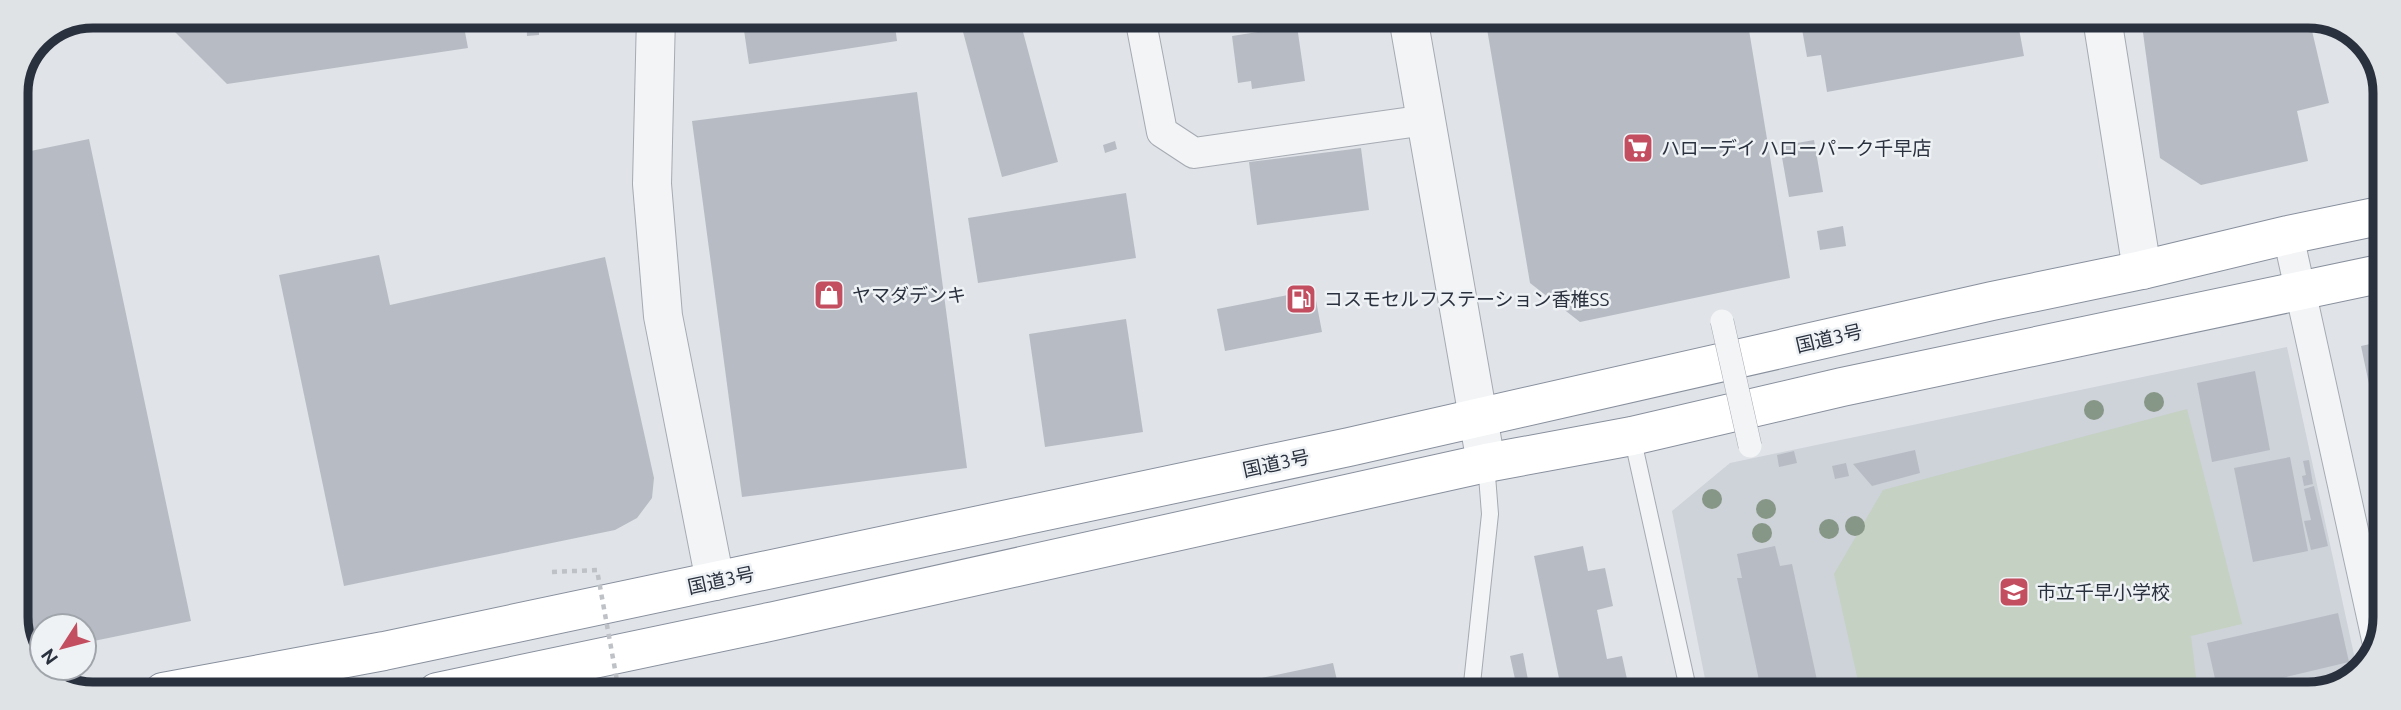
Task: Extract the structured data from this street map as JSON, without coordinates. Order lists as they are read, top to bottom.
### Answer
{
  "streets": {
    "highway": ["国道3号"]
  },
  "places": {
    "supermarket": ["ハローデイ ハローパーク千早店"],
    "shop": ["ヤマダデンキ"],
    "fuel station": ["コスモセルフステーション香椎SS"],
    "school or university": ["市立千早小学校"]
  },
  "north": "bottom left"
}
